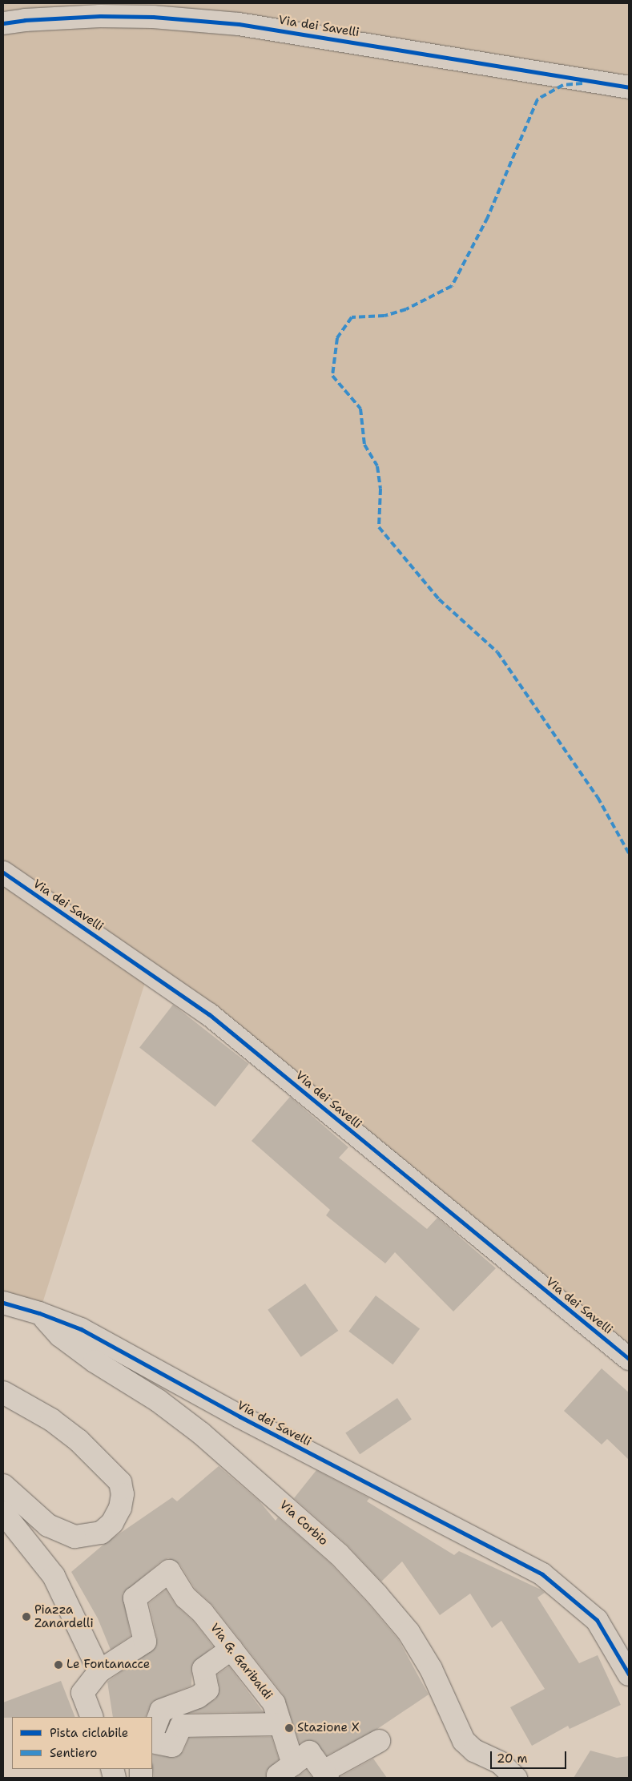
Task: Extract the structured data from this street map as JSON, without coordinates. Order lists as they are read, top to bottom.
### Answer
{
  "streets": {
    "street": ["Via dei Savelli", "Via Corbio", "Via G. Garibaldi"]
  },
  "crossings": [
    ["Via dei Savelli", "Via Corbio"]
  ],
  "places": ["Piazza Zanardelli", "Le Fontanacce", "Stazione X"],
  "legend": ["Pista ciclabile", "Sentiero"],
  "scale_bar": "20 m"
}
